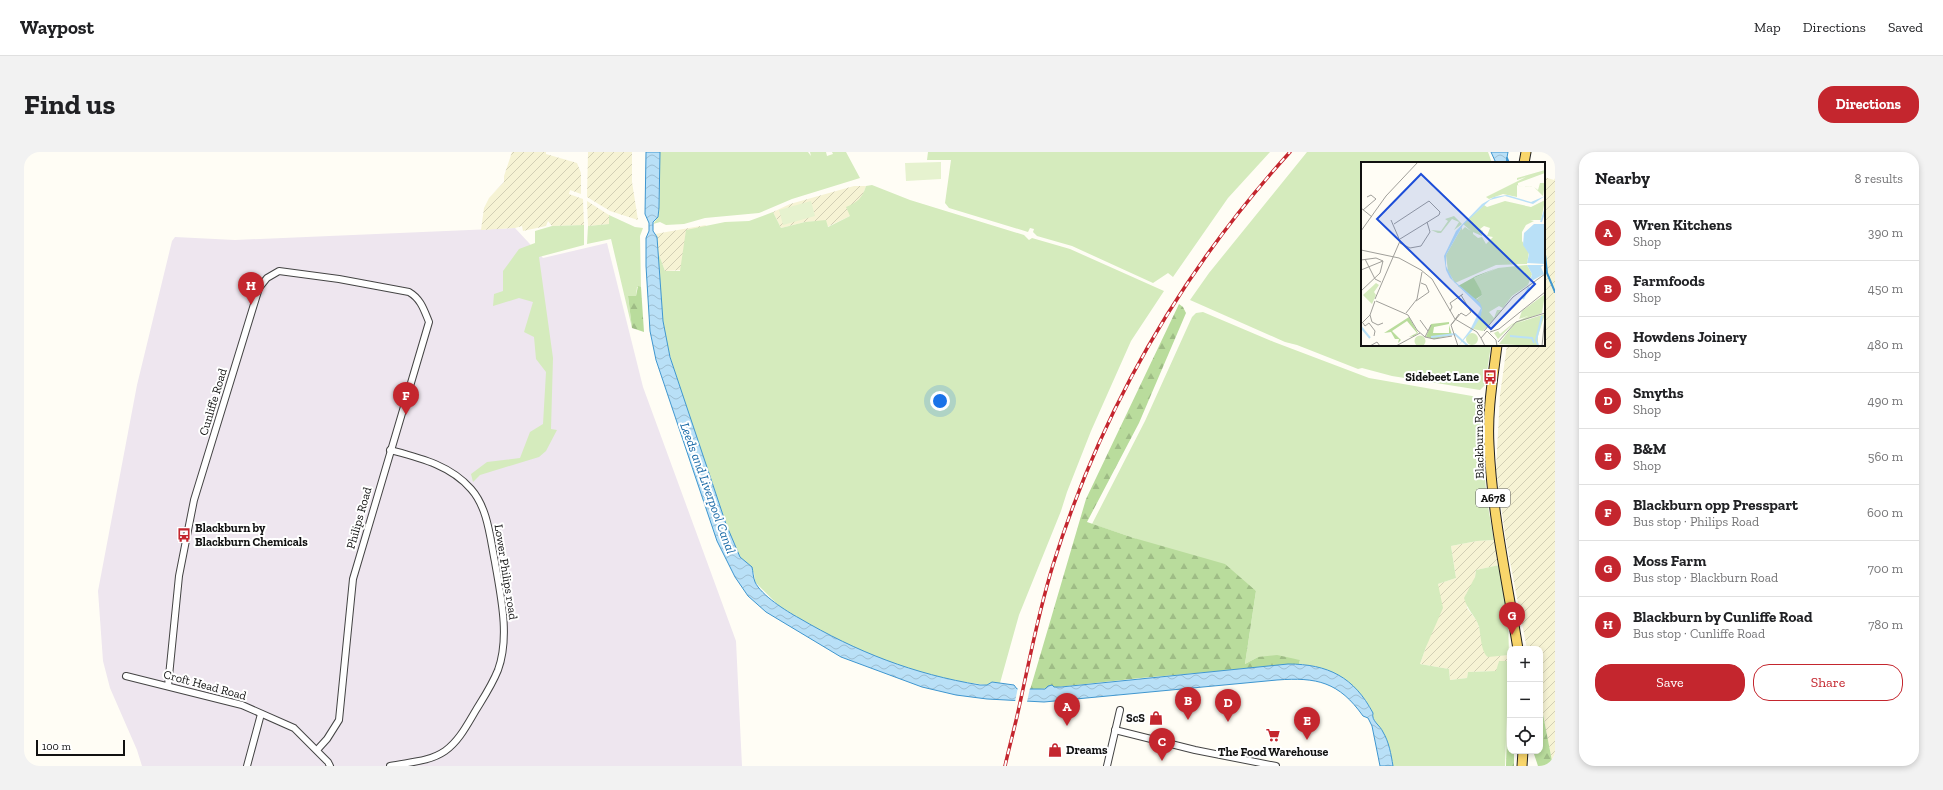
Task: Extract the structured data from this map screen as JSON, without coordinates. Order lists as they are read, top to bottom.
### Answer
{
  "streets": {
    "main road": ["Blackburn Road", "A678"],
    "street": [
      "Cunliffe Road",
      "Philips Road",
      "Lower Philips road",
      "Croft Head Road"
    ]
  },
  "crossings": [
    ["Cunliffe Road", "Philips Road"],
    ["Cunliffe Road", "Croft Head Road"],
    ["Philips Road", "Lower Philips road"],
    ["Philips Road", "Croft Head Road"]
  ],
  "water": ["Leeds and Liverpool Canal"],
  "places": {
    "bus stop": ["Sidebeet Lane", "Blackburn by Blackburn Chemicals"],
    "shop": ["ScS", "Dreams"],
    "supermarket": ["The Food Warehouse"]
  },
  "scale_bar": "100 m",
  "page": {
    "header": "Waypost",
    "nav": ["Map", "Directions", "Saved"],
    "buttons": [
      "Directions",
      ["Save", "Share"]
    ],
    "title": "Find us",
    "heading": ["Nearby", "8 results"],
    "list": [
      {
        "mark": "A",
        "name": "Wren Kitchens",
        "note": "Shop",
        "value": "390 m"
      },
      {
        "mark": "B",
        "name": "Farmfoods",
        "note": "Shop",
        "value": "450 m"
      },
      {
        "mark": "C",
        "name": "Howdens Joinery",
        "note": "Shop",
        "value": "480 m"
      },
      {
        "mark": "D",
        "name": "Smyths",
        "note": "Shop",
        "value": "490 m"
      },
      {
        "mark": "E",
        "name": "B&M",
        "note": "Shop",
        "value": "560 m"
      },
      {
        "mark": "F",
        "name": "Blackburn opp Presspart",
        "note": "Bus stop · Philips Road",
        "value": "600 m"
      },
      {
        "mark": "G",
        "name": "Moss Farm",
        "note": "Bus stop · Blackburn Road",
        "value": "700 m"
      },
      {
        "mark": "H",
        "name": "Blackburn by Cunliffe Road",
        "note": "Bus stop · Cunliffe Road",
        "value": "780 m"
      }
    ],
    "pins": [
      "H",
      "F",
      "G",
      "B",
      "D",
      "A",
      "E",
      "C"
    ],
    "map_buttons": ["+", "−"],
    "scale": "100 m"
  }
}
